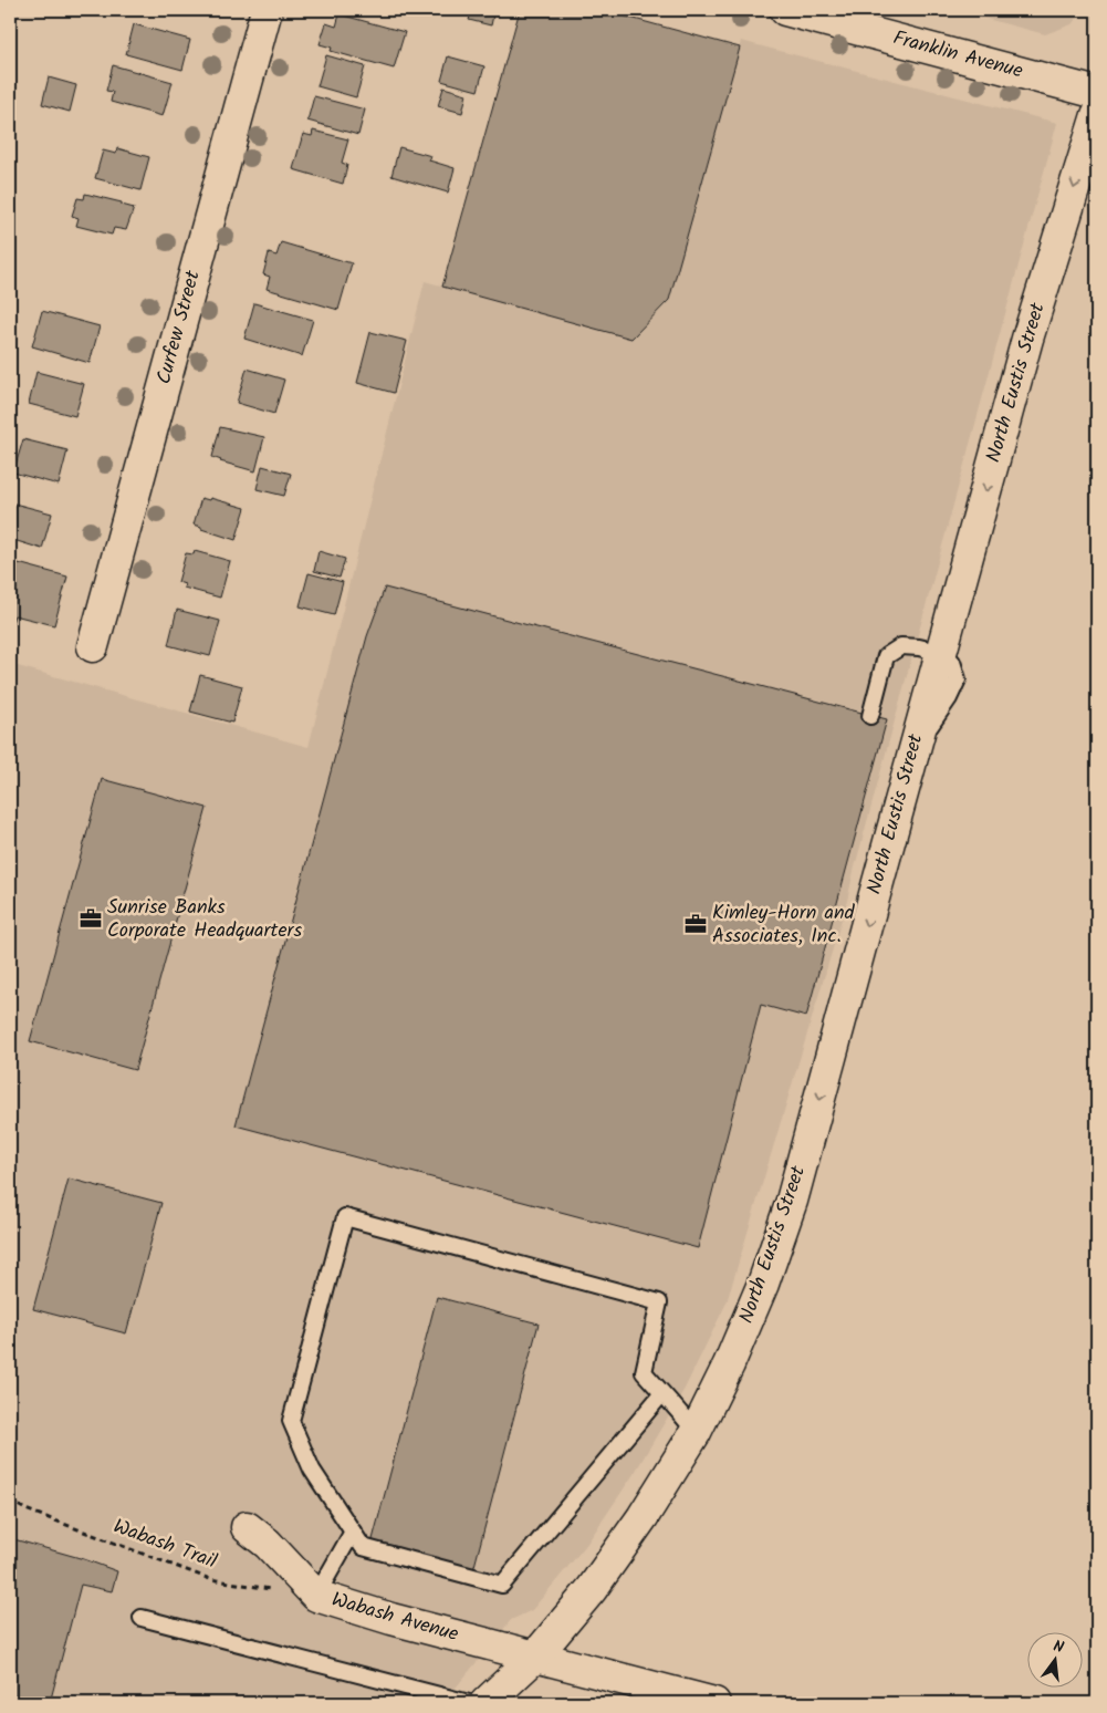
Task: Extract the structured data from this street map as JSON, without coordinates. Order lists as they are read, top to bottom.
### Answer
{
  "streets": {
    "street": [
      "Franklin Avenue",
      "Curfew Street",
      "North Eustis Street",
      "Wabash Avenue"
    ],
    "path": ["Wabash Trail"]
  },
  "crossings": [
    ["North Eustis Street", "Wabash Avenue"]
  ],
  "one_way": ["North Eustis Street"],
  "places": {
    "office": ["Sunrise Banks Corporate Headquarters", "Kimley-Horn and Associates, Inc."]
  },
  "north": "top"
}
